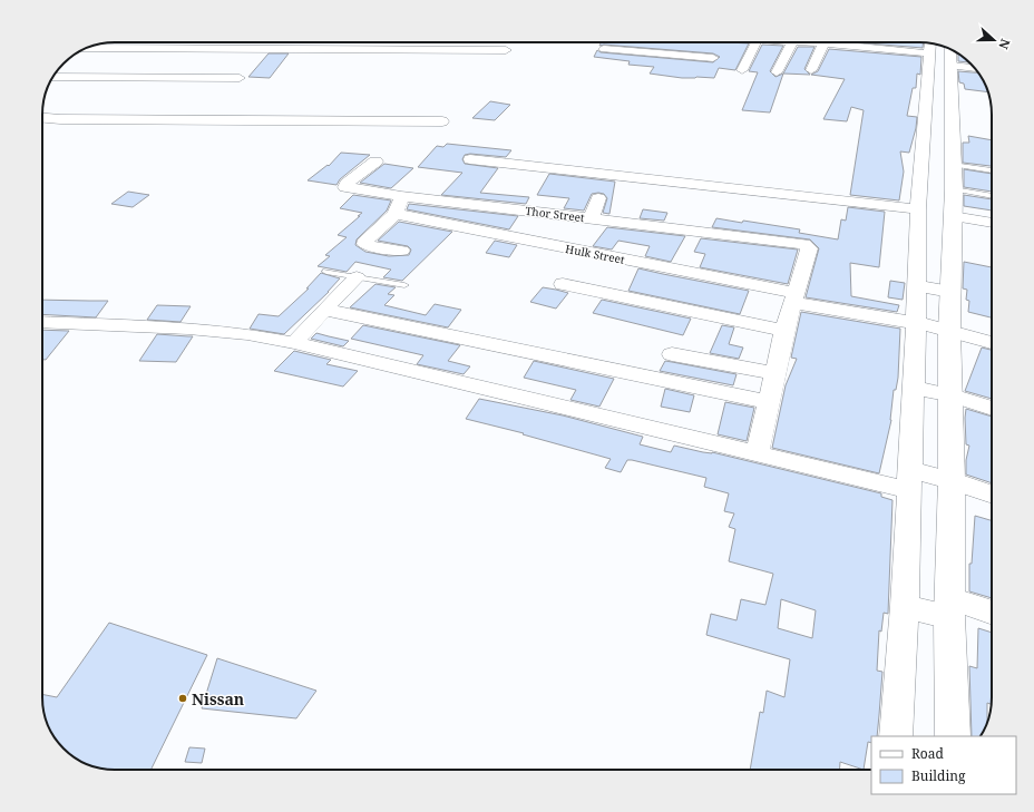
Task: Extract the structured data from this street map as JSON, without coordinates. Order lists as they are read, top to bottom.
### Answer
{
  "streets": {
    "street": ["Thor Street", "Hulk Street"]
  },
  "crossings": [
    ["Thor Street", "Hulk Street"]
  ],
  "places": ["Nissan"],
  "legend": ["Road", "Building"],
  "north": "right"
}
